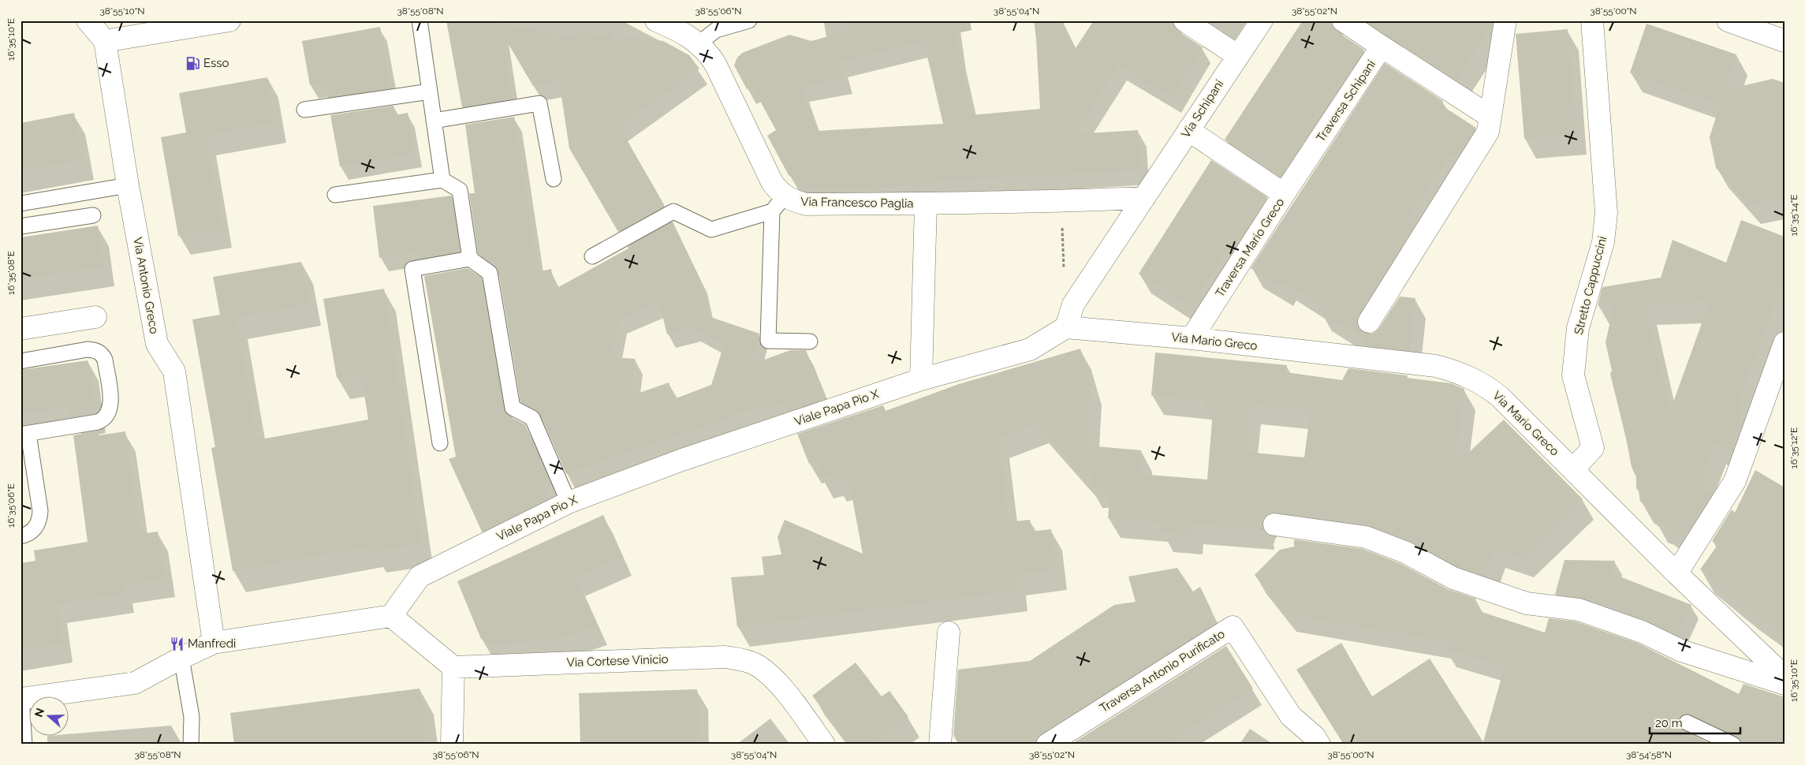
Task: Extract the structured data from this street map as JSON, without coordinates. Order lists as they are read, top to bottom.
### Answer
{
  "streets": {
    "street": [
      "Traversa Schipani",
      "Via Schipani",
      "Via Francesco Paglia",
      "Traversa Mario Greco",
      "Via Antonio Greco",
      "Stretto Cappuccini",
      "Via Mario Greco",
      "Viale Papa Pio X",
      "Via Cortese Vinicio",
      "Traversa Antonio Purificato"
    ]
  },
  "crossings": [
    ["Traversa Schipani", "Traversa Mario Greco"],
    ["Via Schipani", "Via Francesco Paglia"],
    ["Via Schipani", "Traversa Mario Greco"],
    ["Via Schipani", "Via Mario Greco"],
    ["Via Schipani", "Viale Papa Pio X"],
    ["Traversa Mario Greco", "Via Mario Greco"],
    ["Stretto Cappuccini", "Via Mario Greco"],
    ["Via Mario Greco", "Viale Papa Pio X"]
  ],
  "places": {
    "fuel station": ["Esso"],
    "restaurant": ["Manfredi"]
  },
  "scale_bar": "20 m",
  "north": "left",
  "coordinates": [
    "38°55'10\"N",
    "38°55'08\"N",
    "38°55'06\"N",
    "38°55'04\"N",
    "38°55'02\"N",
    "38°55'00\"N",
    "16°35'10\"E",
    "16°35'14\"E",
    "16°35'08\"E",
    "16°35'12\"E",
    "16°35'06\"E",
    "38°54'58\"N"
  ]
}
